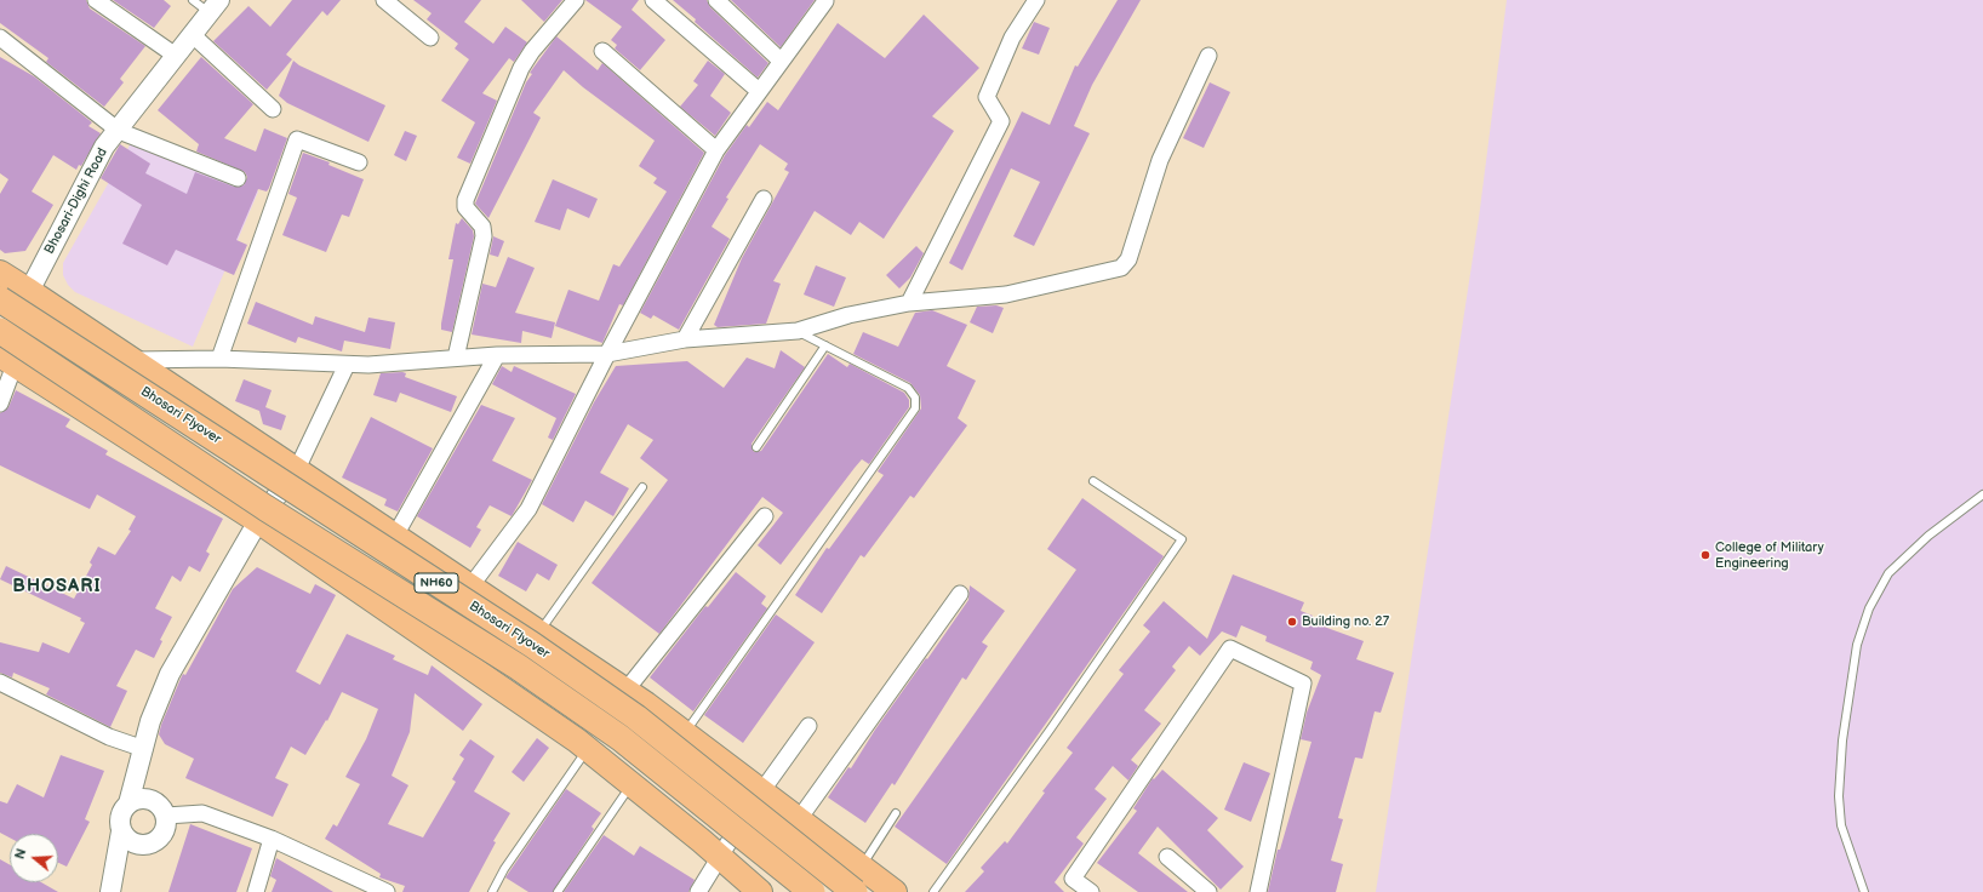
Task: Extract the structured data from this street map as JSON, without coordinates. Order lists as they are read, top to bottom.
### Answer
{
  "streets": {
    "highway": ["Bhosari Flyover", "NH60"],
    "street": ["Bhosari-Dighi Road"]
  },
  "districts": ["BHOSARI"],
  "places": ["College of Military Engineering", "Building no. 27"],
  "north": "left"
}
